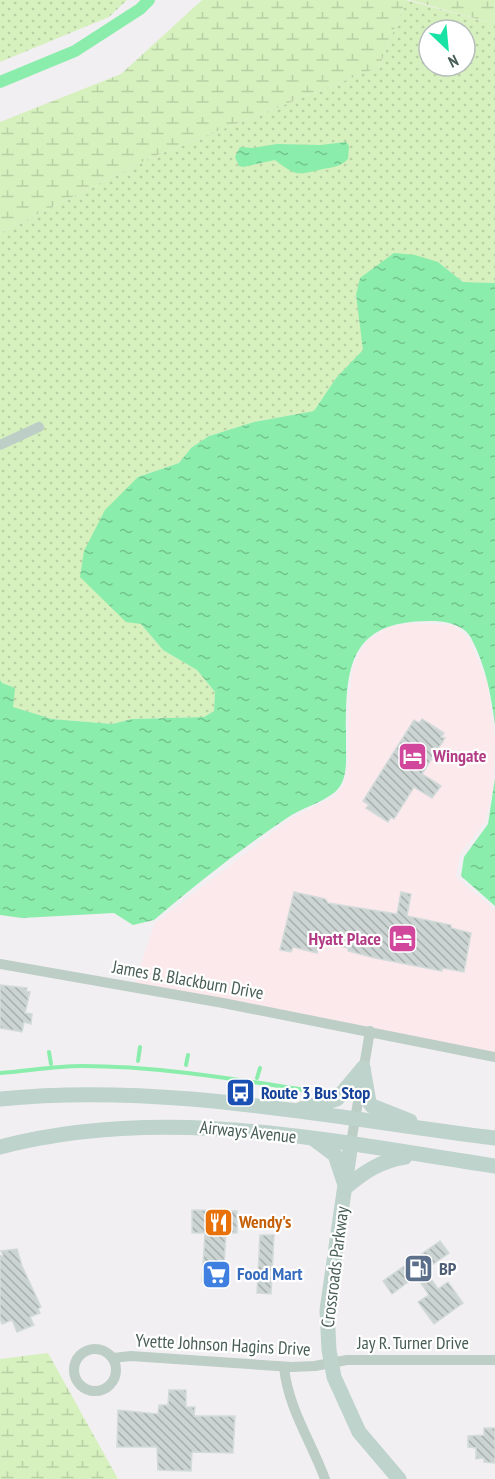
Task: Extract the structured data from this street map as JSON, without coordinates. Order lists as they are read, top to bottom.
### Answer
{
  "streets": {
    "main road": ["Airways Avenue", "Crossroads Parkway"],
    "street": ["James B. Blackburn Drive", "Jay R. Turner Drive", "Yvette Johnson Hagins Drive"]
  },
  "crossings": [
    ["Airways Avenue", "Crossroads Parkway"],
    ["Crossroads Parkway", "Jay R. Turner Drive"],
    ["Crossroads Parkway", "Yvette Johnson Hagins Drive"],
    ["Jay R. Turner Drive", "Yvette Johnson Hagins Drive"]
  ],
  "places": {
    "hotel": ["Wingate", "Hyatt Place"],
    "bus stop": ["Route 3 Bus Stop"],
    "restaurant": ["Wendy's"],
    "fuel station": ["BP"],
    "supermarket": ["Food Mart"]
  },
  "north": "bottom right"
}
